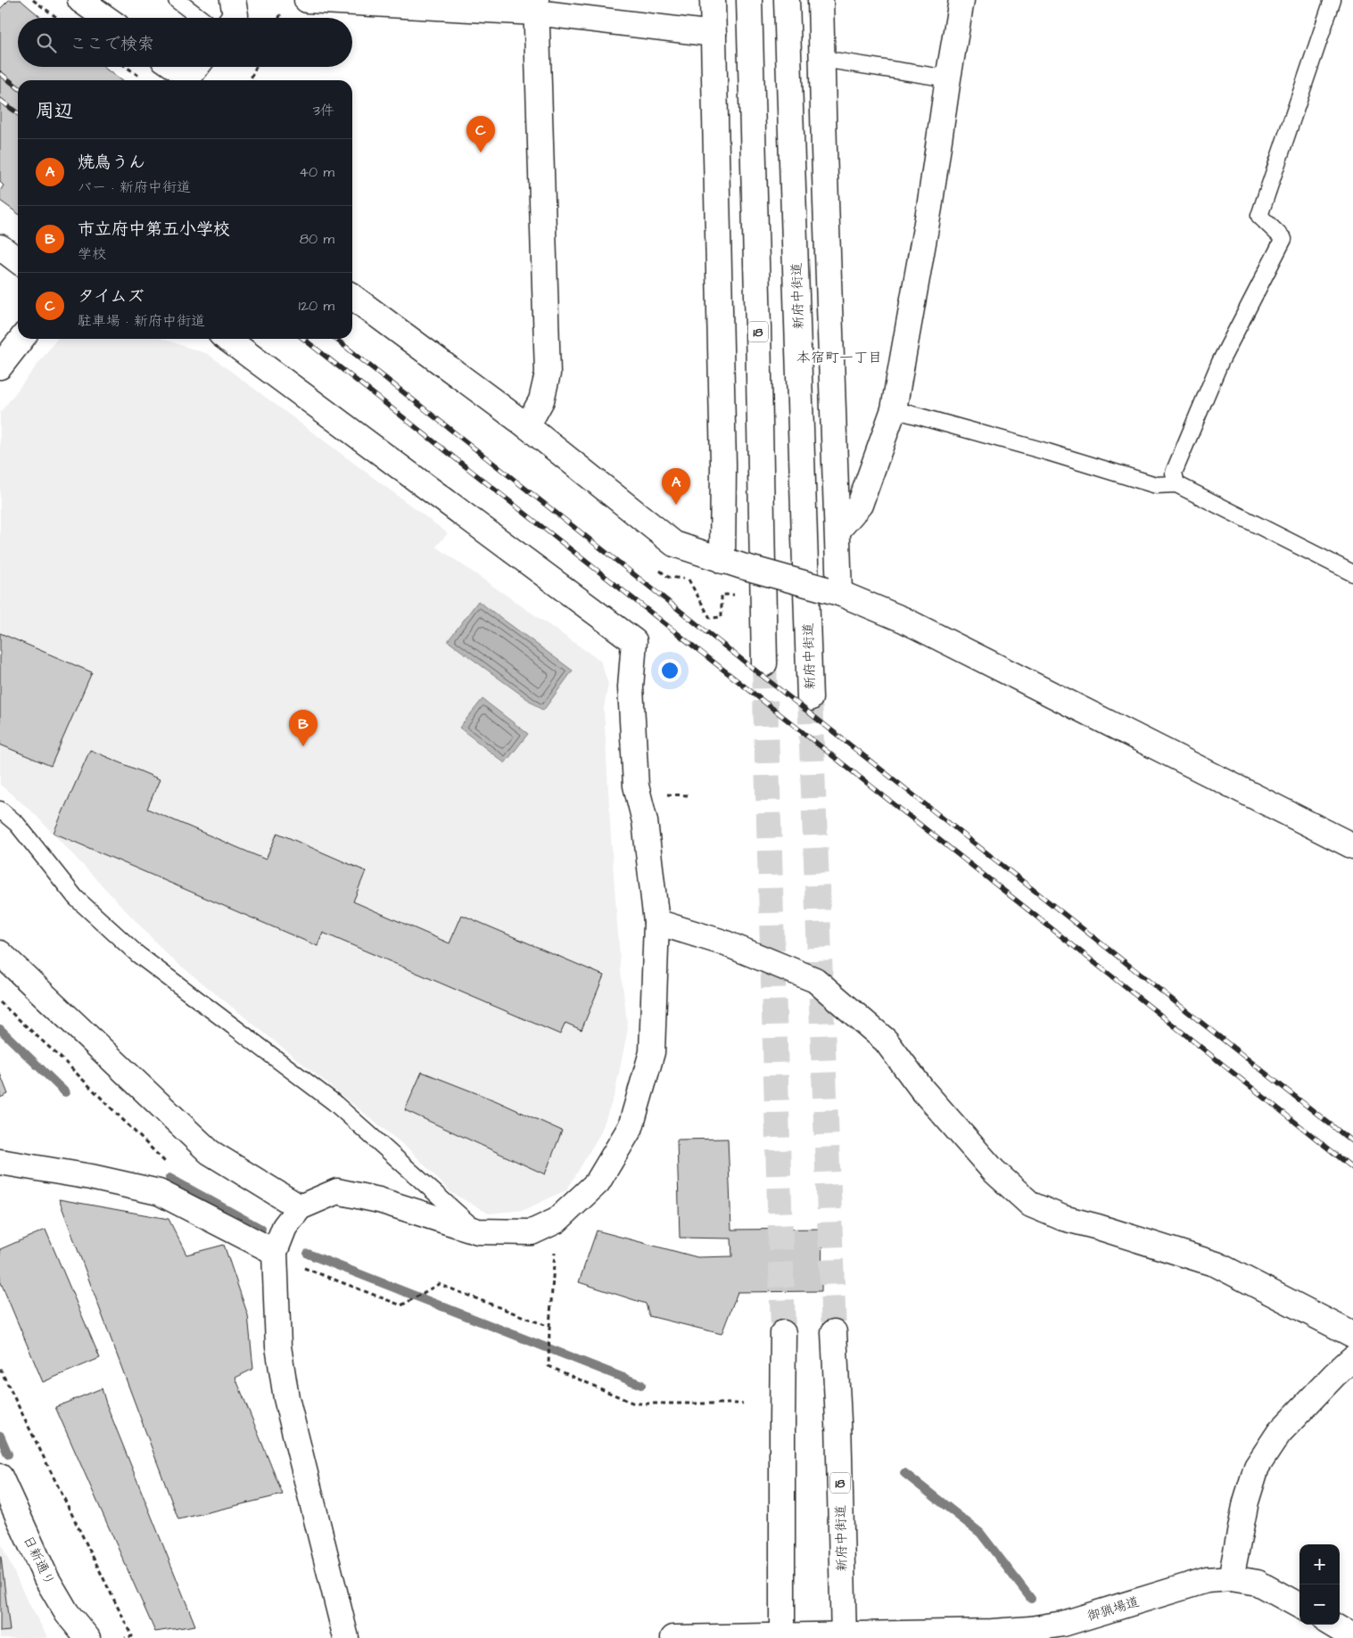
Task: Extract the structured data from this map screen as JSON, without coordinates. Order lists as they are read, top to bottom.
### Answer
{
  "streets": {
    "street": [
      "新府中街道",
      "18",
      "日新通り",
      "御猟場道"
    ]
  },
  "crossings": [
    ["新府中街道", "御猟場道"]
  ],
  "districts": ["本宿町一丁目"],
  "page": {
    "search": "ここで検索",
    "heading": ["周辺", "3件"],
    "pins": ["C", "A", "B"],
    "list": [
      {
        "mark": "A",
        "name": "焼鳥うん",
        "note": "バー · 新府中街道",
        "value": "40 m"
      },
      {
        "mark": "B",
        "name": "市立府中第五小学校",
        "note": "学校",
        "value": "80 m"
      },
      {
        "mark": "C",
        "name": "タイムズ",
        "note": "駐車場 · 新府中街道",
        "value": "120 m"
      }
    ],
    "map_buttons": ["+", "−"]
  }
}
